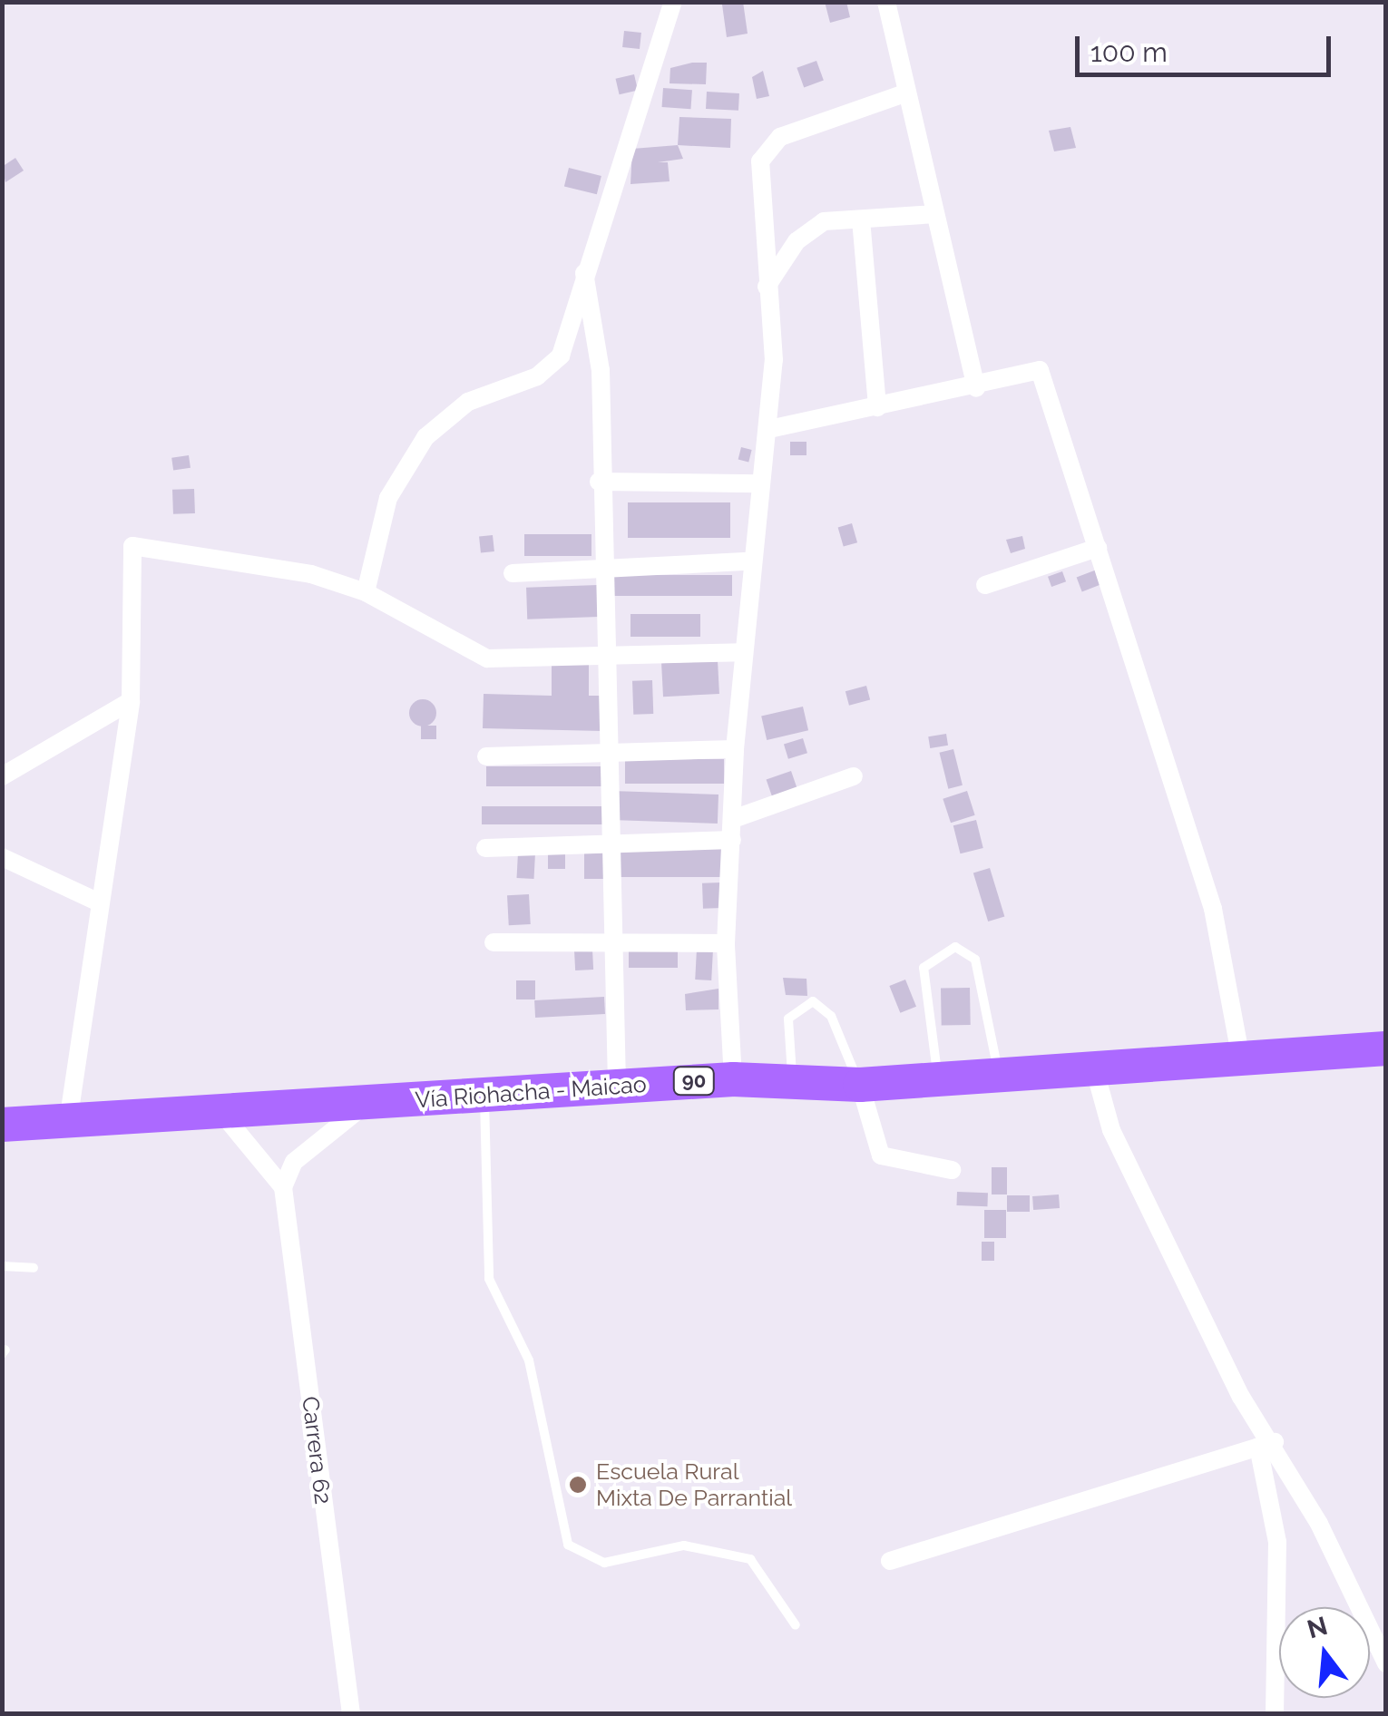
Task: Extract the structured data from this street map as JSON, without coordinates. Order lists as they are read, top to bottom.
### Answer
{
  "streets": {
    "highway": ["90", "Vía Riohacha - Maicao"],
    "street": ["Carrera 62"]
  },
  "places": ["Escuela Rural Mixta De Parrantial"],
  "scale_bar": "100 m",
  "north": "top"
}
